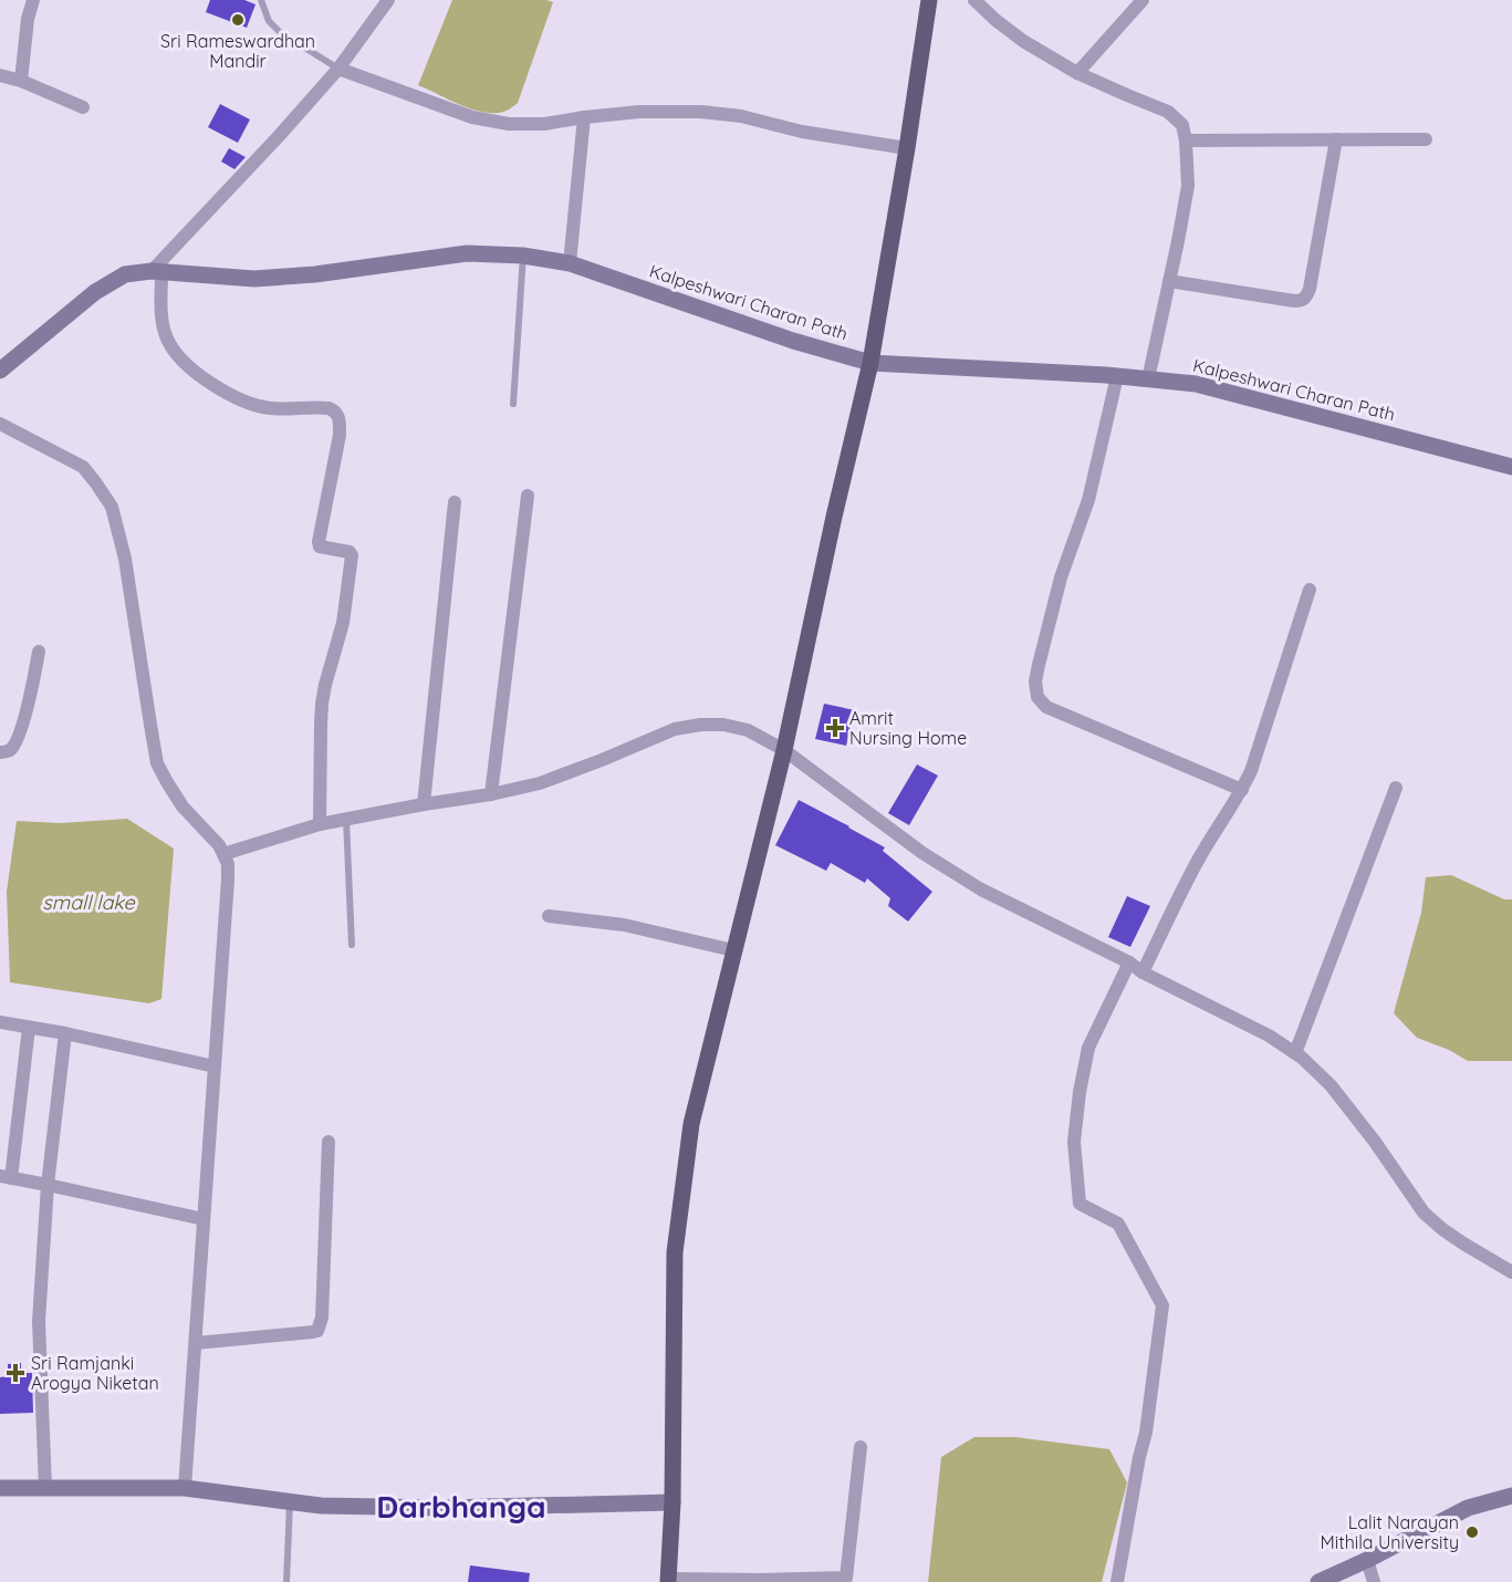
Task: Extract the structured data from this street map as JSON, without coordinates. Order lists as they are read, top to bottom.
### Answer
{
  "streets": {
    "street": ["Kalpeshwari Charan Path"]
  },
  "districts": ["Darbhanga"],
  "water": ["small lake"],
  "places": {
    "other": ["Sri Rameswardhan Mandir", "Lalit Narayan Mithila University"],
    "health": ["Amrit Nursing Home", "Sri Ramjanki Arogya Niketan"]
  }
}
